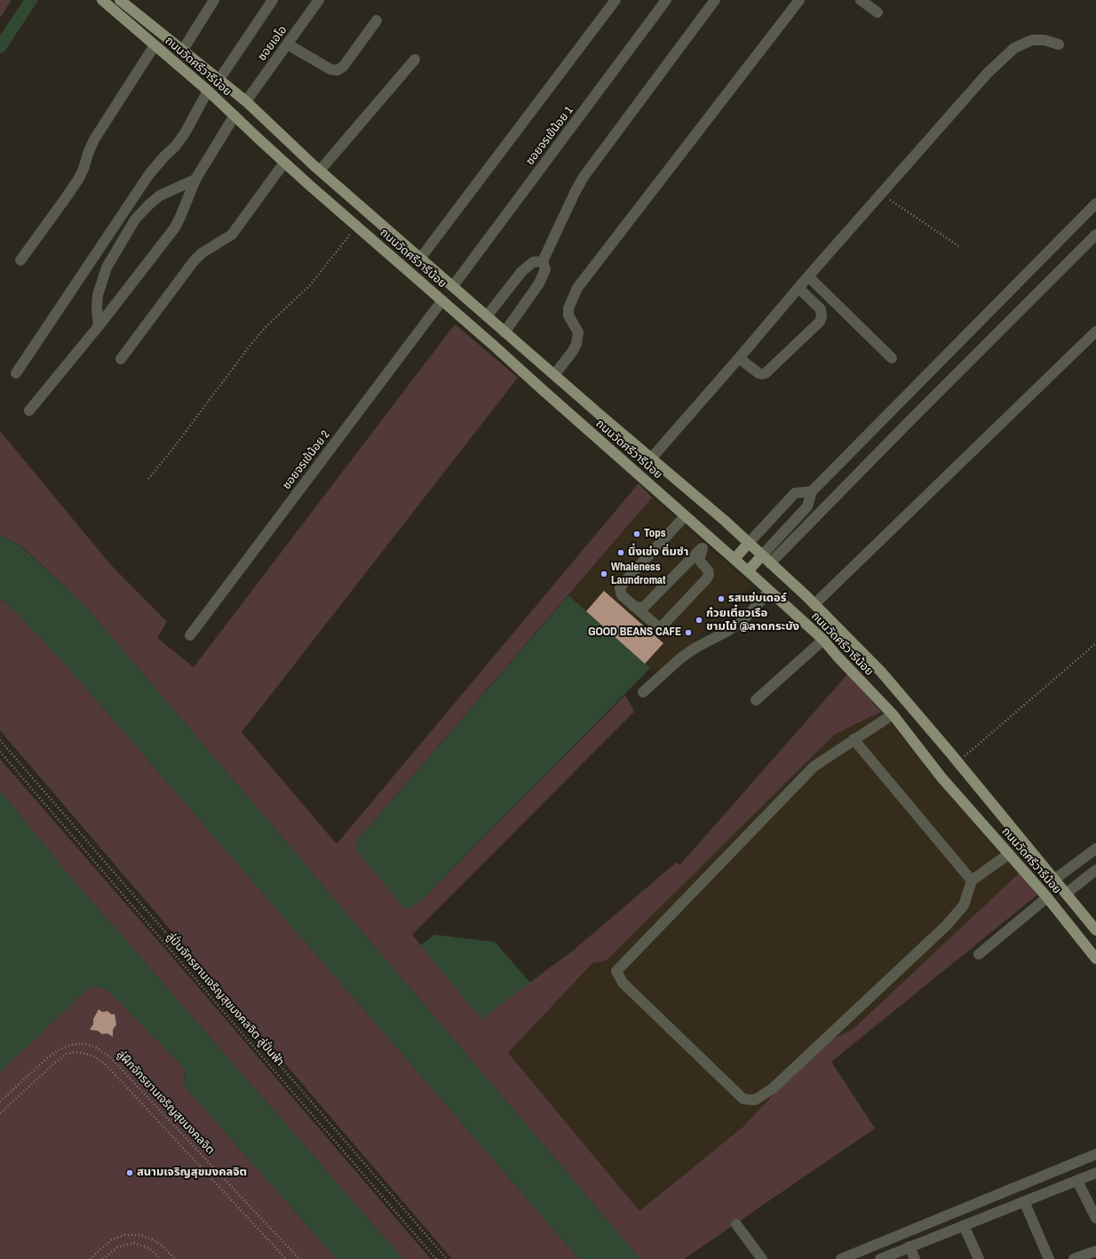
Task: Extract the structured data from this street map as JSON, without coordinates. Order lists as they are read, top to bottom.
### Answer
{
  "streets": {
    "main road": ["ถนนวัดศรีวารีน้อย"],
    "street": ["ซอยเอโอ", "ซอยจรเข้น้อย 1", "ซอยจรเข้น้อย 2"],
    "path": ["ลู่ปั่นจักรยานเจริญสุขมงคลจิต ลู่ปั่นฟ้า", "ลู่ฝึกจักรยานเจริญสุขมงคลจิต"]
  },
  "crossings": [
    ["ซอยเอโอ", "ถนนวัดศรีวารีน้อย"],
    ["ถนนวัดศรีวารีน้อย", "ซอยจรเข้น้อย 1"],
    ["ถนนวัดศรีวารีน้อย", "ซอยจรเข้น้อย 2"]
  ],
  "places": [
    "Tops",
    "นึ่งเข่ง ติ่มซำ",
    "Whaleness Laundromat",
    "รสแซ่บเดอร์",
    "ก๋วยเตี๋ยวเรือ ชามไม้ @ลาดกระบัง",
    "GOOD BEANS CAFE",
    "สนามเจริญสุขมงคลจิต"
  ]
}
